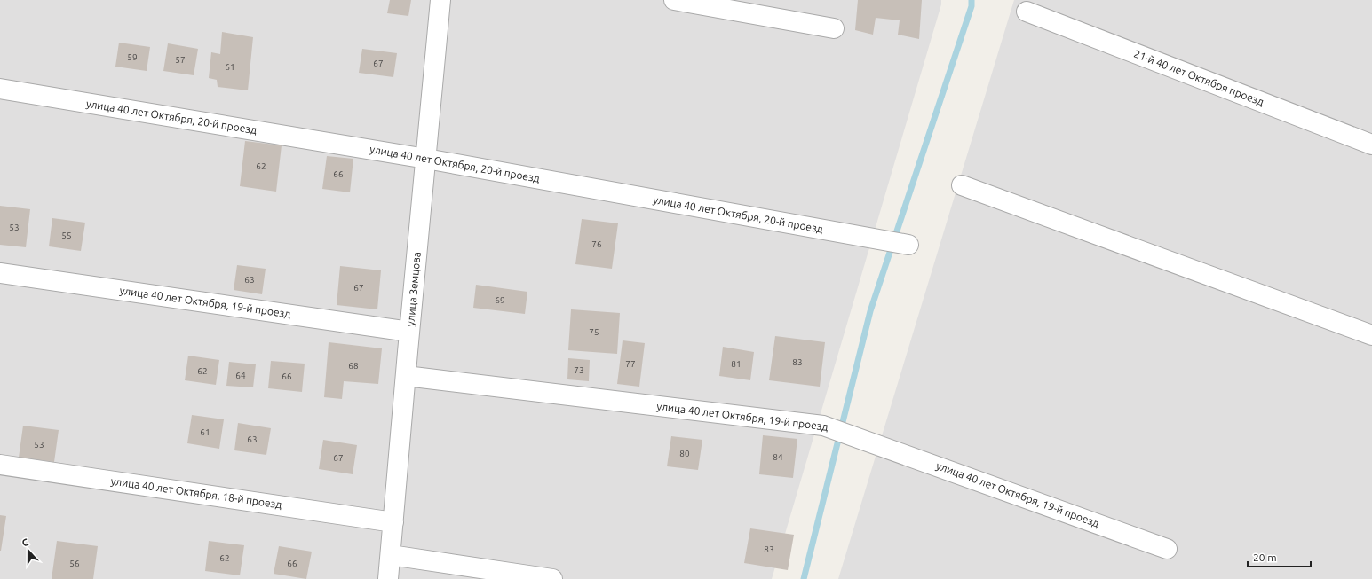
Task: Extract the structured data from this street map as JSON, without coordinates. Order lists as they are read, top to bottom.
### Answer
{
  "streets": {
    "street": [
      "21-й 40 лет Октября проезд",
      "улица 40 лет Октября, 20-й проезд",
      "улица Земцова",
      "улица 40 лет Октября, 19-й проезд",
      "улица 40 лет Октября, 18-й проезд"
    ]
  },
  "crossings": [
    ["улица 40 лет Октября, 20-й проезд", "улица Земцова"],
    ["улица Земцова", "улица 40 лет Октября, 19-й проезд"],
    ["улица Земцова", "улица 40 лет Октября, 18-й проезд"]
  ],
  "house_numbers": [
    "59",
    "57",
    "67",
    "61",
    "62",
    "66",
    "53",
    "55",
    "76",
    "63",
    "67",
    "69",
    "75",
    "83",
    "77",
    "81",
    "68",
    "73",
    "62",
    "64",
    "66",
    "61",
    "63",
    "53",
    "80",
    "84",
    "67",
    "83",
    "62",
    "56",
    "66"
  ],
  "scale_bar": "20 m",
  "north": "top"
}
